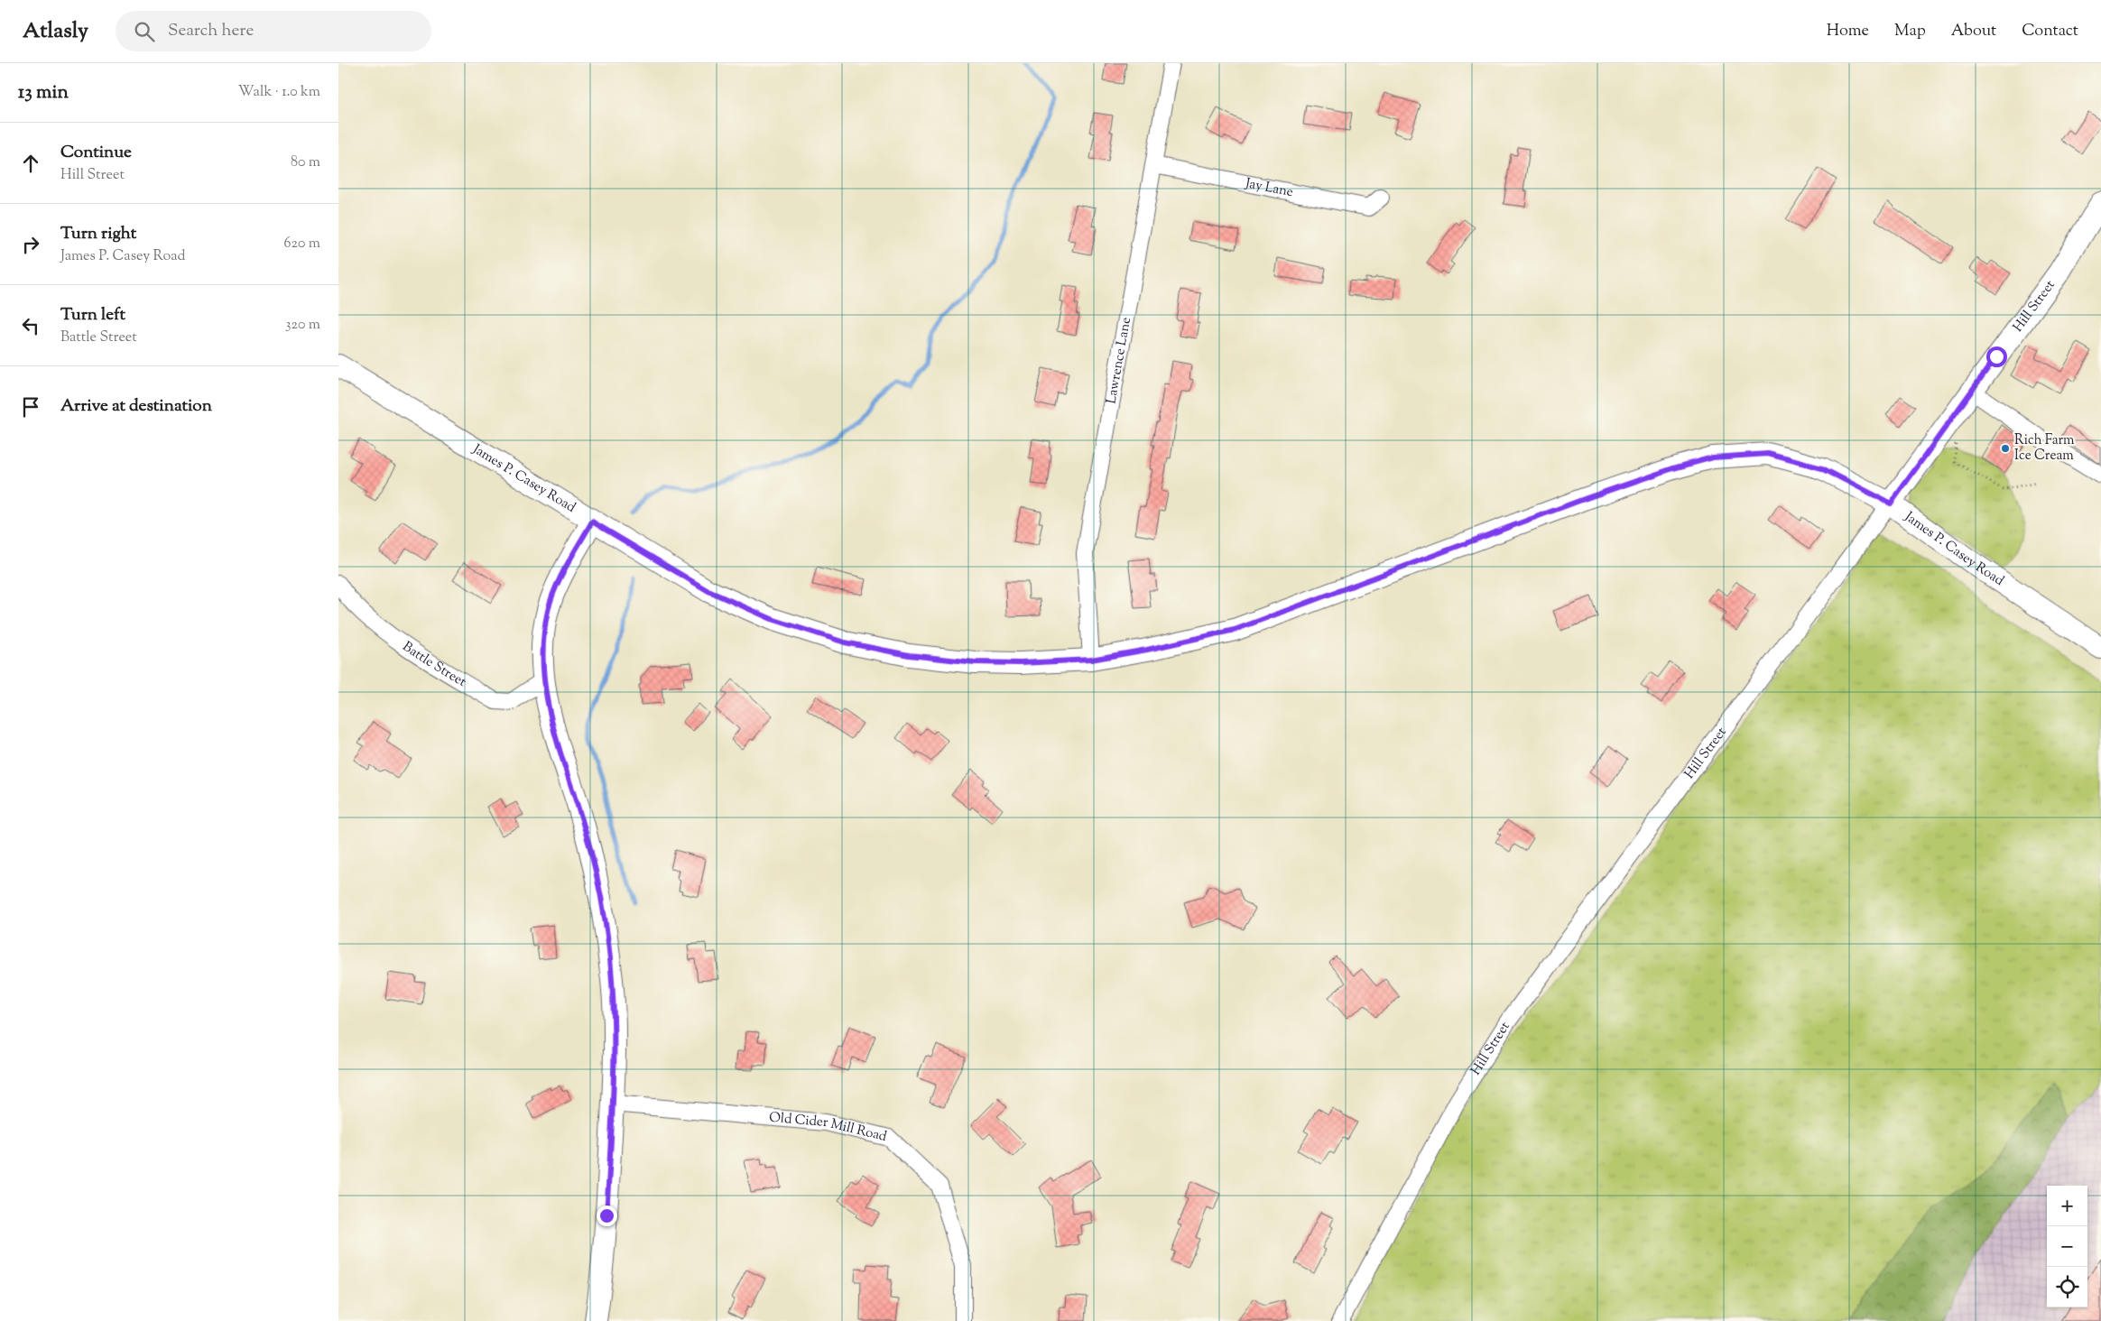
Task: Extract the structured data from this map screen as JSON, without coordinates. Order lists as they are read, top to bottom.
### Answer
{
  "streets": {
    "main road": ["Hill Street", "James P. Casey Road"],
    "street": [
      "Jay Lane",
      "Lawrence Lane",
      "Battle Street",
      "Old Cider Mill Road"
    ]
  },
  "crossings": [
    ["Jay Lane", "Lawrence Lane"],
    ["Hill Street", "James P. Casey Road"],
    ["Lawrence Lane", "James P. Casey Road"]
  ],
  "places": ["Rich Farm Ice Cream"],
  "page": {
    "header": "Atlasly",
    "search": "Search here",
    "nav": [
      "Home",
      "Map",
      "About",
      "Contact"
    ],
    "heading": ["13 min", "Walk · 1.0 km"],
    "list": [
      ["Continue", "Hill Street", "80 m"],
      ["Turn right", "James P. Casey Road", "620 m"],
      ["Turn left", "Battle Street", "320 m"],
      "Arrive at destination"
    ],
    "map_buttons": ["+", "−"]
  }
}
